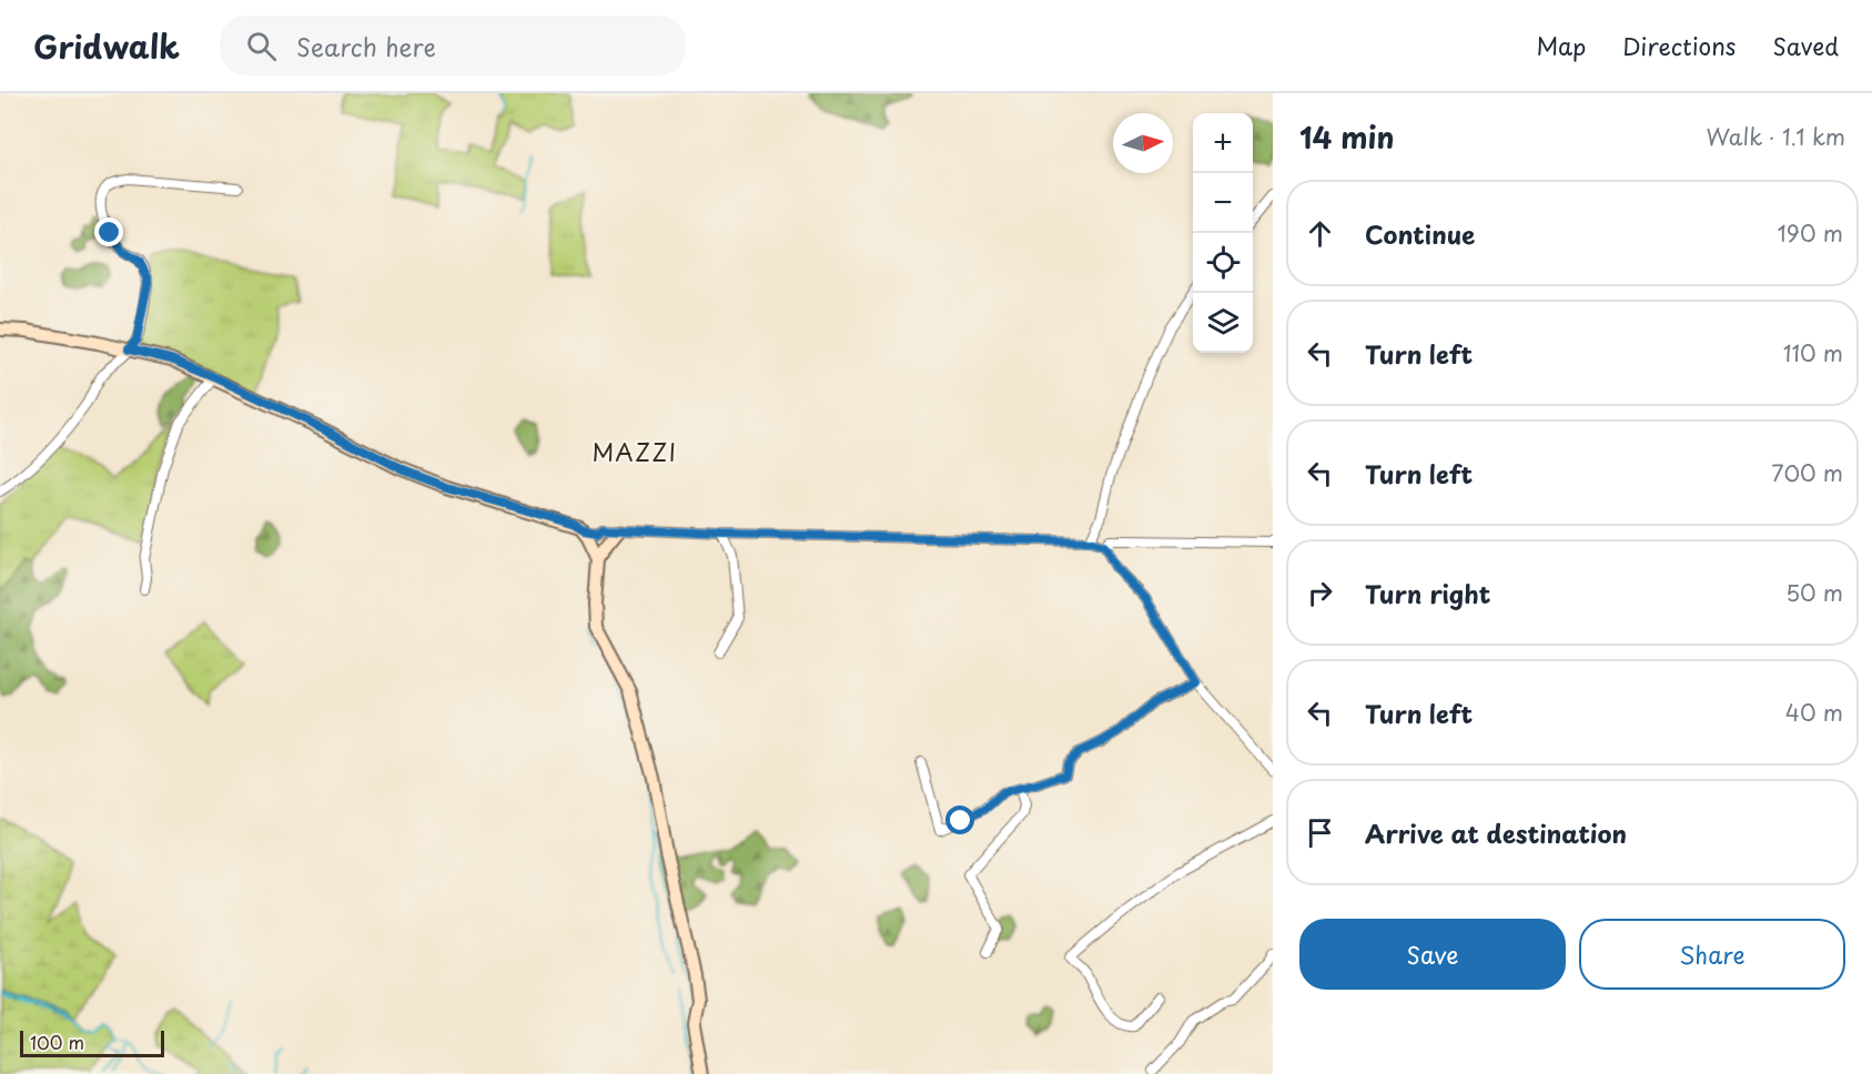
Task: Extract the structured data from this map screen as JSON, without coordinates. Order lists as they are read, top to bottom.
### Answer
{
  "districts": ["MAZZI"],
  "scale_bar": "100 m",
  "north": "right",
  "page": {
    "header": "Gridwalk",
    "search": "Search here",
    "nav": ["Map", "Directions", "Saved"],
    "heading": ["14 min", "Walk · 1.1 km"],
    "map_buttons": ["+", "−"],
    "list": [
      ["Continue", "190 m"],
      ["Turn left", "110 m"],
      ["Turn left", "700 m"],
      ["Turn right", "50 m"],
      ["Turn left", "40 m"],
      "Arrive at destination"
    ],
    "buttons": ["Save", "Share"],
    "scale": "100 m"
  }
}
